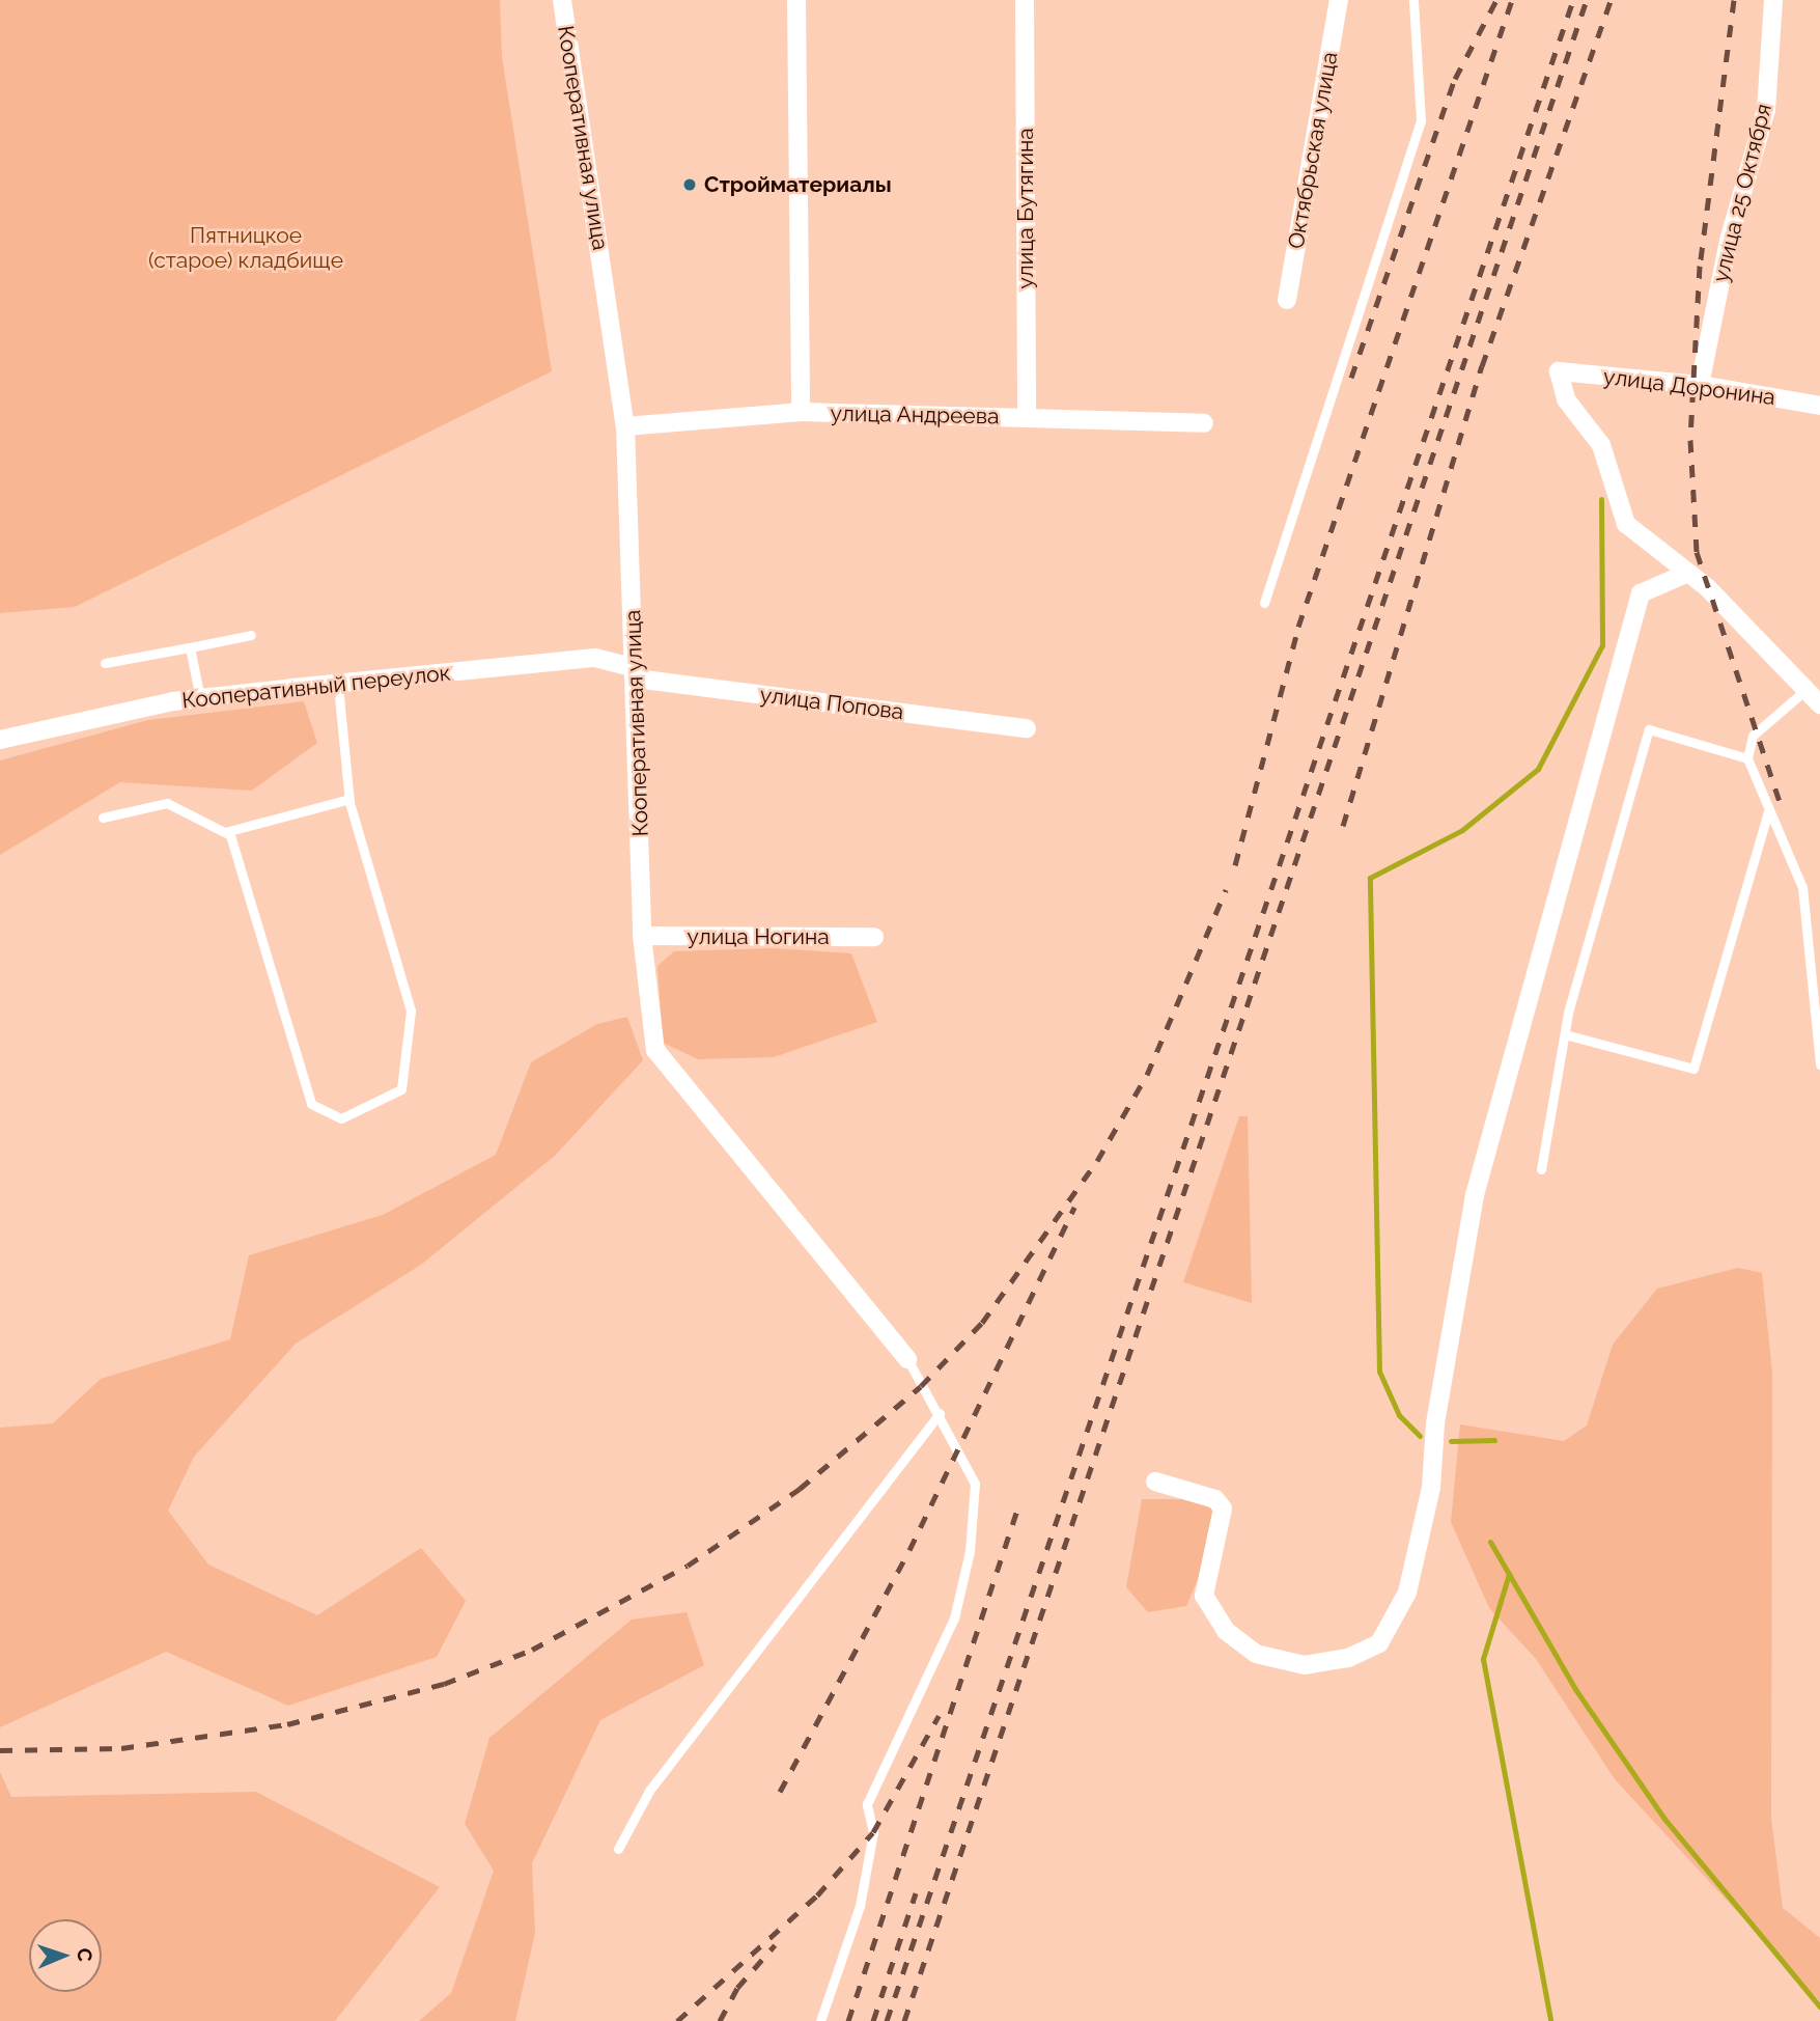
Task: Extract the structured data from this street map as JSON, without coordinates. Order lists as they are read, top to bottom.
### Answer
{
  "streets": {
    "street": [
      "Кооперативная улица",
      "Октябрьская улица",
      "улица 25 Октября",
      "улица Бутягина",
      "улица Доронина",
      "улица Андреева",
      "Кооперативный переулок",
      "улица Попова",
      "улица Ногина"
    ]
  },
  "crossings": [
    ["Кооперативная улица", "улица Андреева"],
    ["Кооперативная улица", "Кооперативный переулок"],
    ["Кооперативная улица", "улица Попова"],
    ["Кооперативная улица", "улица Ногина"],
    ["улица 25 Октября", "улица Доронина"],
    ["улица Бутягина", "улица Андреева"],
    ["Кооперативный переулок", "улица Попова"]
  ],
  "parks": ["Пятницкое (старое) кладбище"],
  "places": ["Стройматериалы"],
  "north": "right"
}
